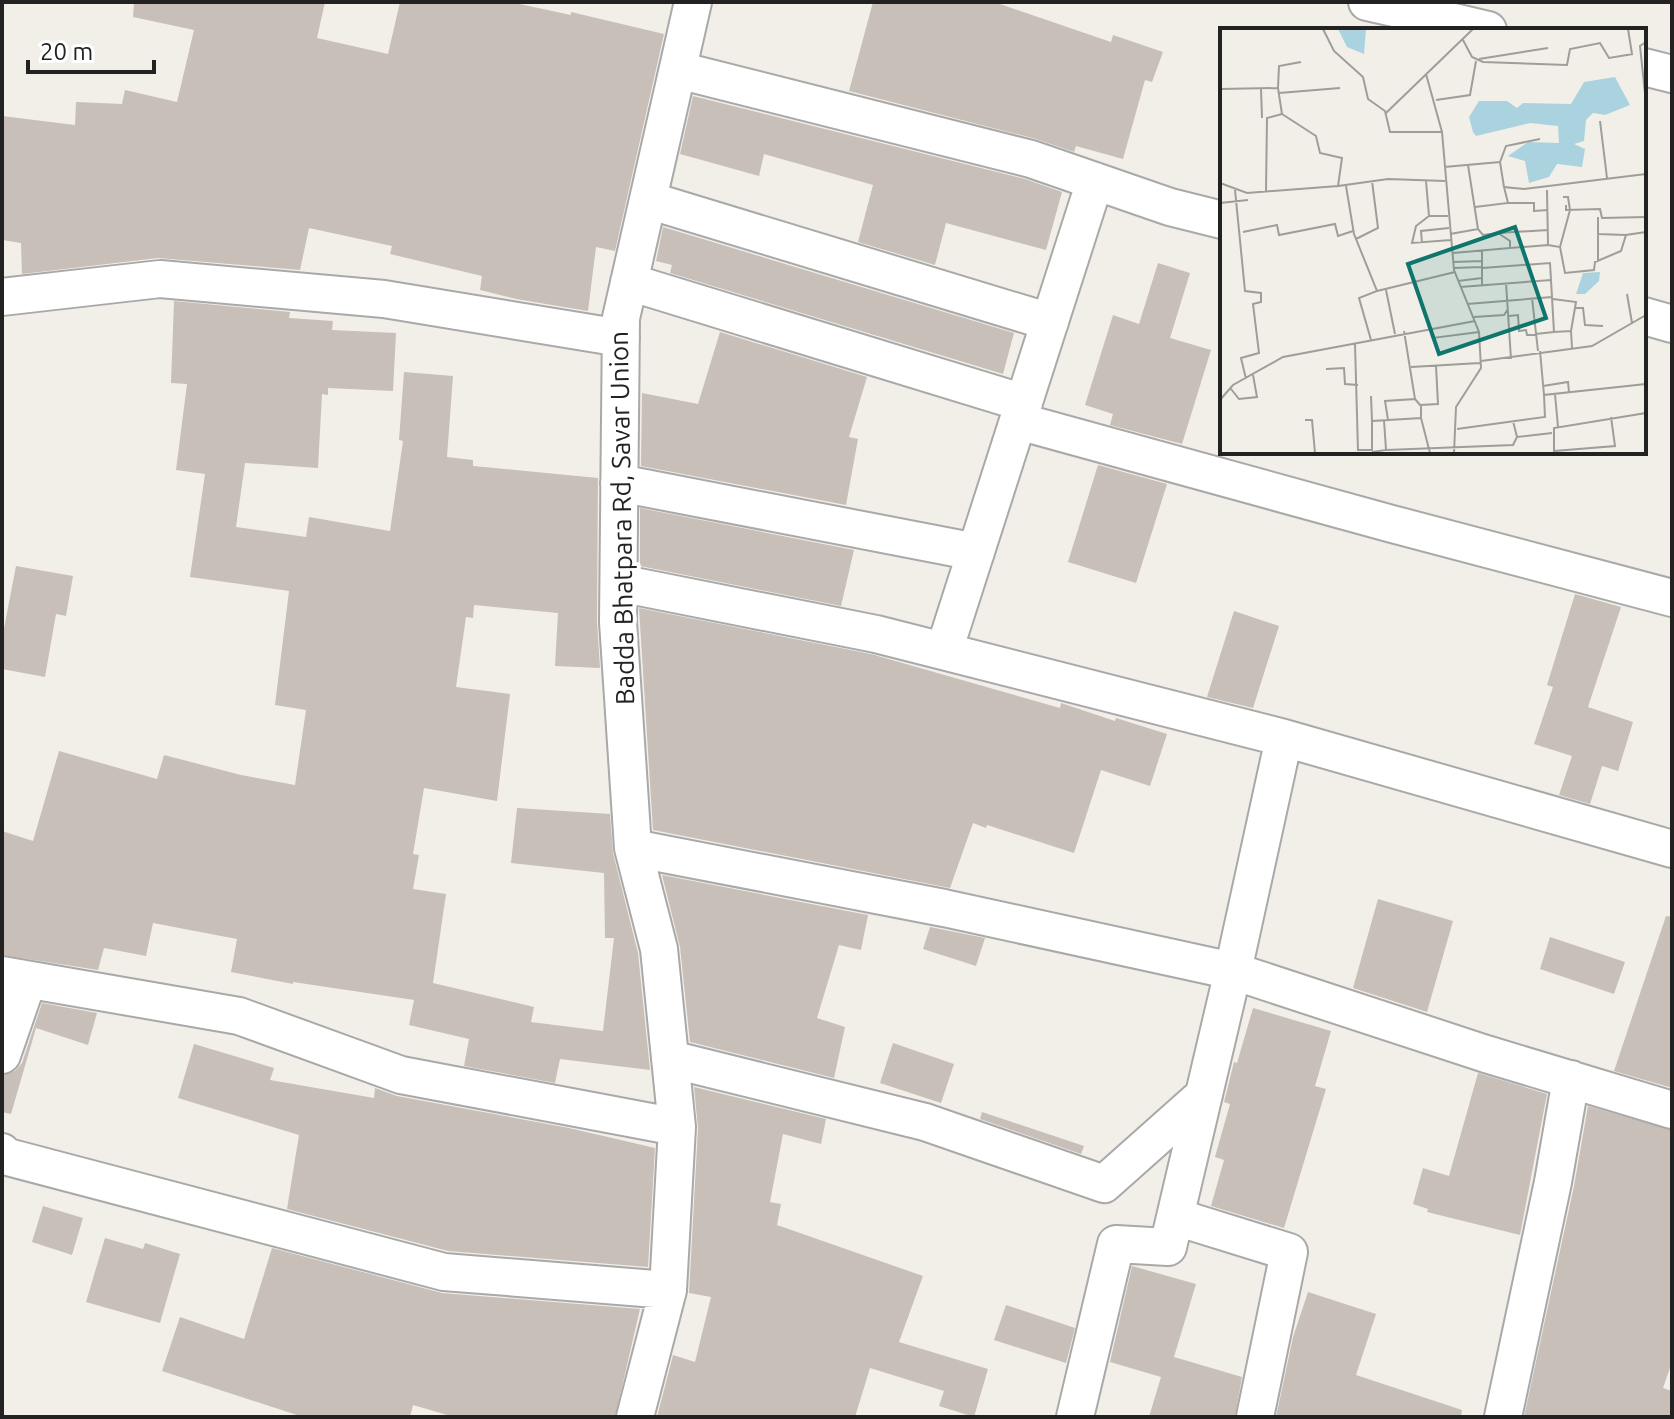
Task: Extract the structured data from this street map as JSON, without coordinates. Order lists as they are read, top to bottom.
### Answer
{
  "streets": {
    "street": ["Badda Bhatpara Rd, Savar Union"]
  },
  "scale_bar": "20 m"
}
